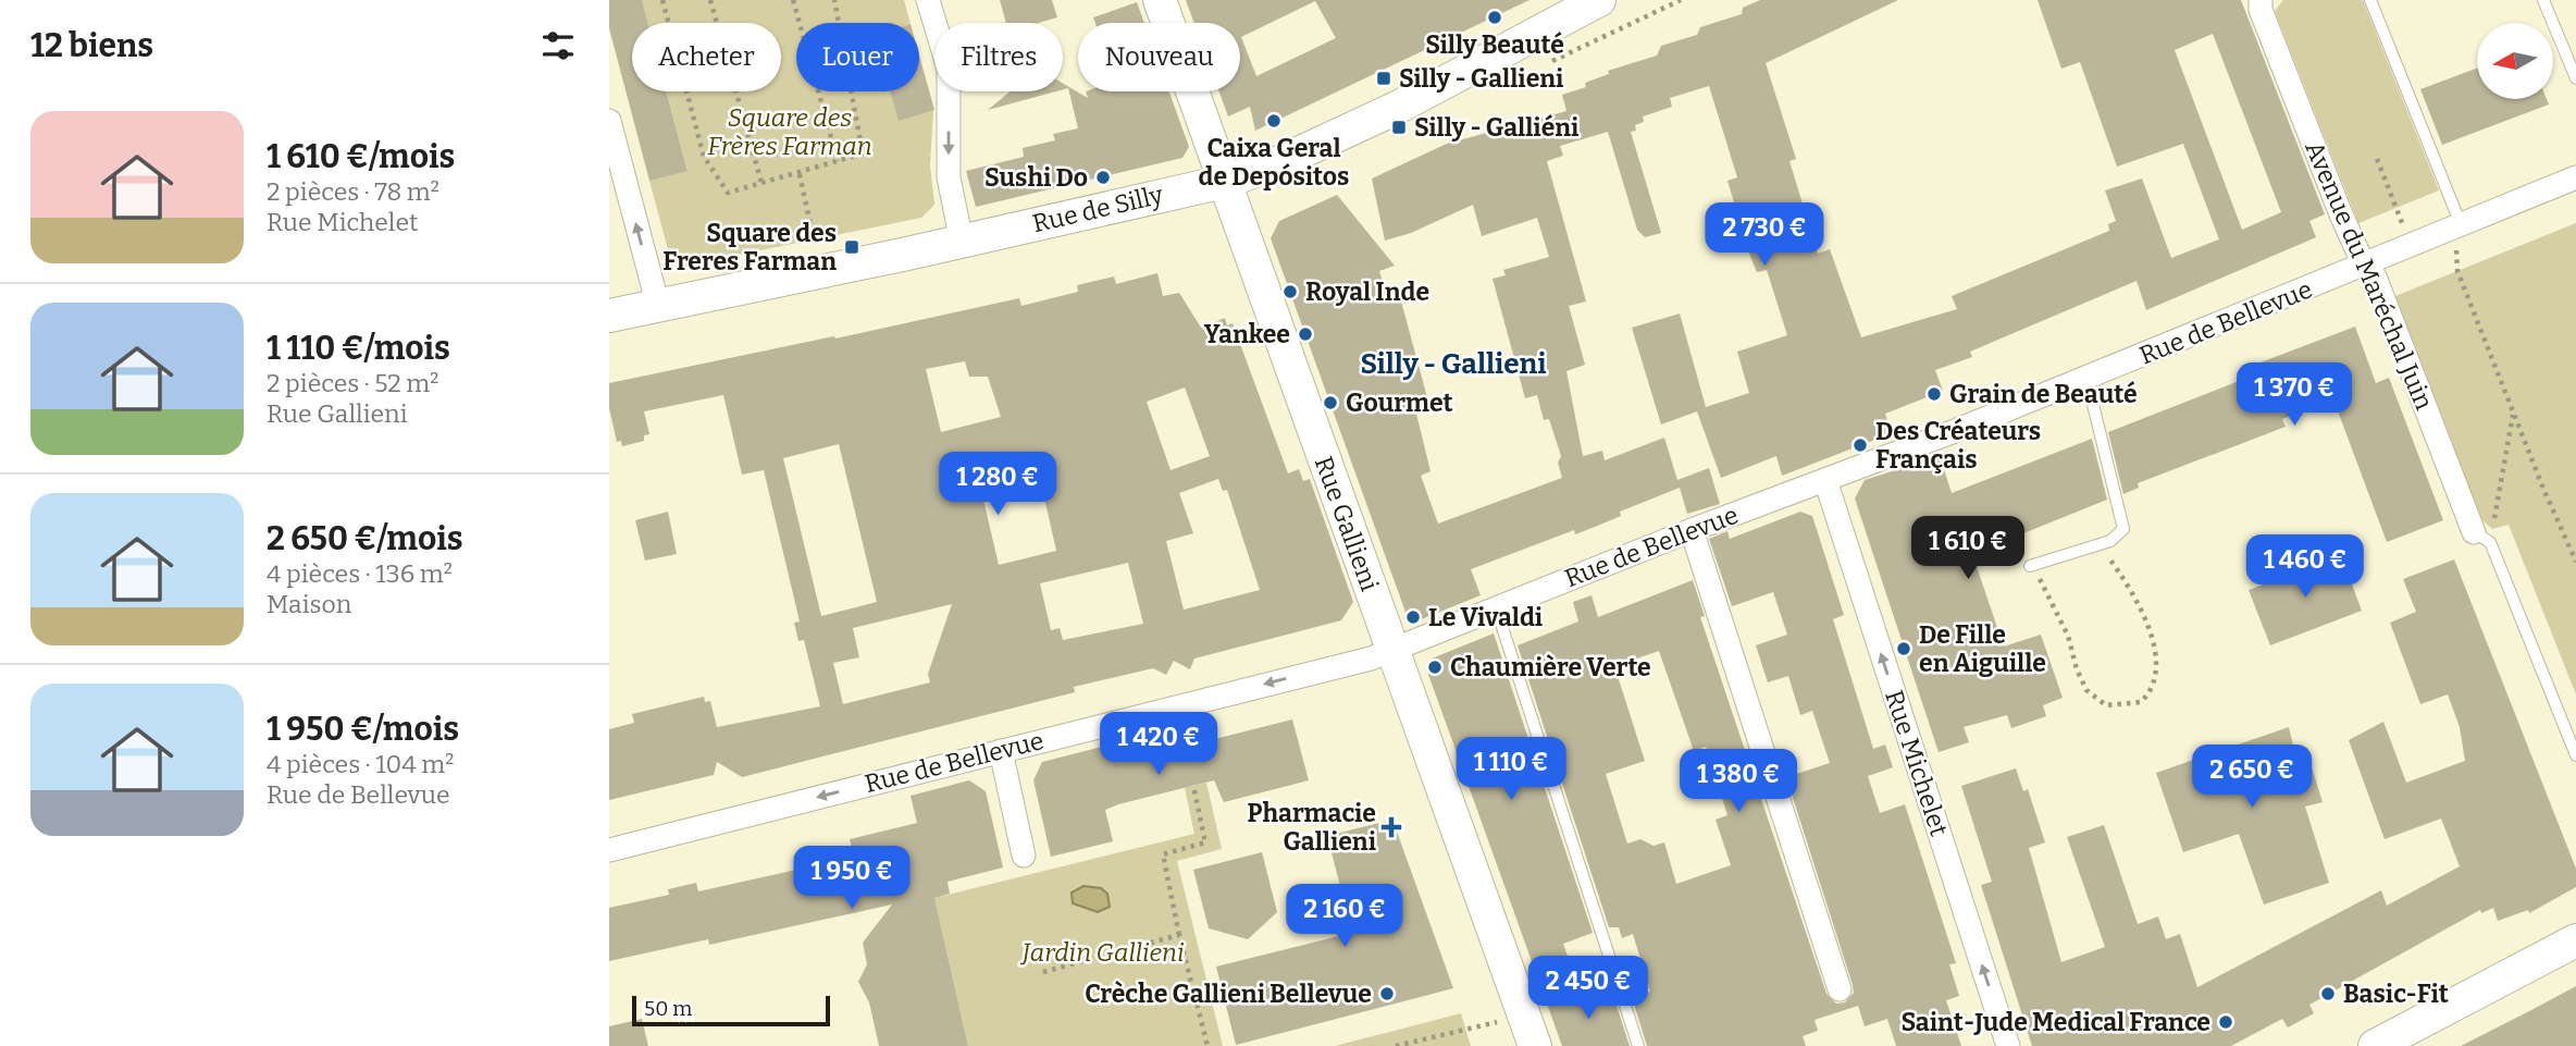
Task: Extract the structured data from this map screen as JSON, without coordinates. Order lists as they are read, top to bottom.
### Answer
{
  "streets": {
    "street": [
      "Rue de Silly",
      "Avenue du Maréchal Juin",
      "Rue de Bellevue",
      "Rue Gallieni",
      "Rue Michelet"
    ]
  },
  "crossings": [
    ["Rue de Silly", "Rue Gallieni"],
    ["Avenue du Maréchal Juin", "Rue de Bellevue"],
    ["Rue de Bellevue", "Rue Gallieni"],
    ["Rue de Bellevue", "Rue Michelet"]
  ],
  "one_way": ["Rue de Bellevue"],
  "districts": ["Silly - Gallieni"],
  "parks": ["Square des Frères Farman", "Jardin Gallieni"],
  "places": {
    "other": [
      "Silly Beauté",
      "Caixa Geral de Depósitos",
      "Sushi Do",
      "Royal Inde",
      "Yankee",
      "Grain de Beauté",
      "Gourmet",
      "Des Créateurs Français",
      "Le Vivaldi",
      "De Fille en Aiguille",
      "Chaumière Verte",
      "Crèche Gallieni Bellevue",
      "Basic-Fit",
      "Saint-Jude Medical France"
    ],
    "transit": ["Silly - Gallieni", "Silly - Galliéni", "Square des Freres Farman"],
    "health": ["Pharmacie Gallieni"]
  },
  "scale_bar": "50 m",
  "north": "left",
  "page": {
    "heading": "12 biens",
    "chip": [
      "Acheter",
      "Louer",
      "Filtres",
      "Nouveau"
    ],
    "list": [
      {
        "name": "1 610 €/mois",
        "note": "2 pièces · 78 m² · Rue Michelet"
      },
      {
        "name": "1 110 €/mois",
        "note": "2 pièces · 52 m² · Rue Gallieni"
      },
      {
        "name": "2 650 €/mois",
        "note": "4 pièces · 136 m² · Maison"
      },
      {
        "name": "1 950 €/mois",
        "note": "4 pièces · 104 m² · Rue de Bellevue"
      }
    ],
    "price": [
      "2 730 €",
      "1 370 €",
      "1 280 €",
      "1 610 €",
      "1 460 €",
      "1 420 €",
      "1 110 €",
      "2 650 €",
      "1 380 €",
      "1 950 €",
      "2 160 €",
      "2 450 €"
    ],
    "scale": "50 m"
  }
}
